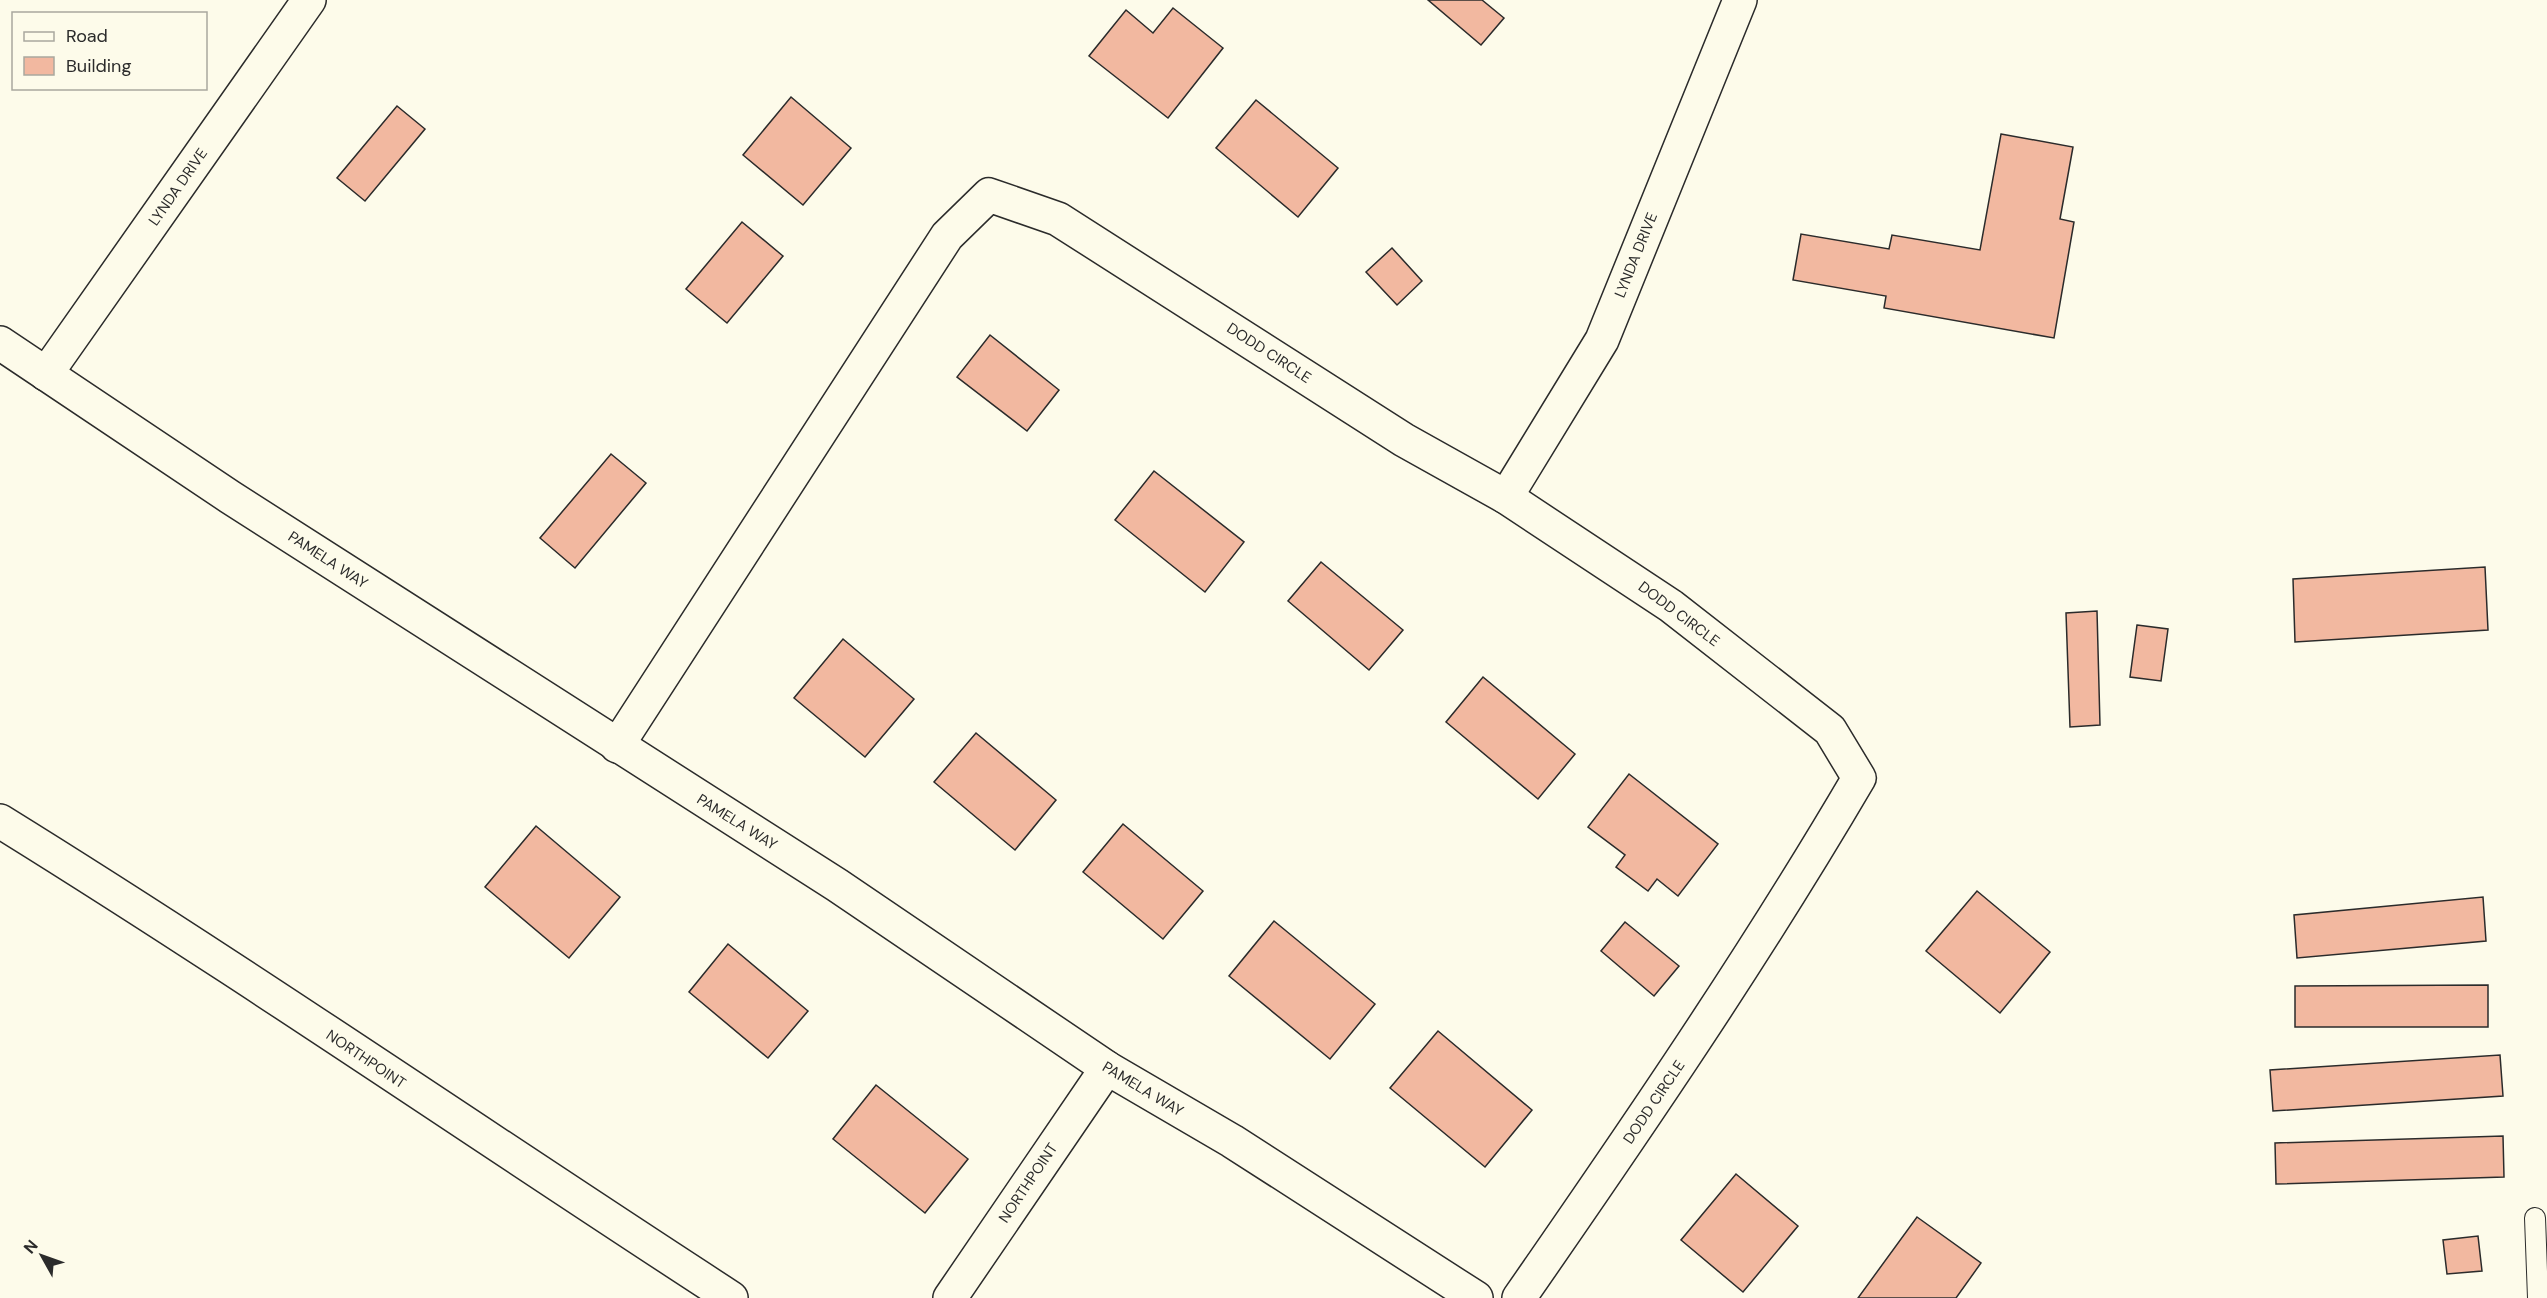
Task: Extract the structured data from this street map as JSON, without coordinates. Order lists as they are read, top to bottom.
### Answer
{
  "streets": {
    "street": [
      "LYNDA DRIVE",
      "DODD CIRCLE",
      "PAMELA WAY",
      "NORTHPOINT"
    ]
  },
  "crossings": [
    ["LYNDA DRIVE", "DODD CIRCLE"],
    ["LYNDA DRIVE", "PAMELA WAY"],
    ["DODD CIRCLE", "PAMELA WAY"],
    ["PAMELA WAY", "NORTHPOINT"]
  ],
  "legend": ["Road", "Building"],
  "north": "top left"
}
